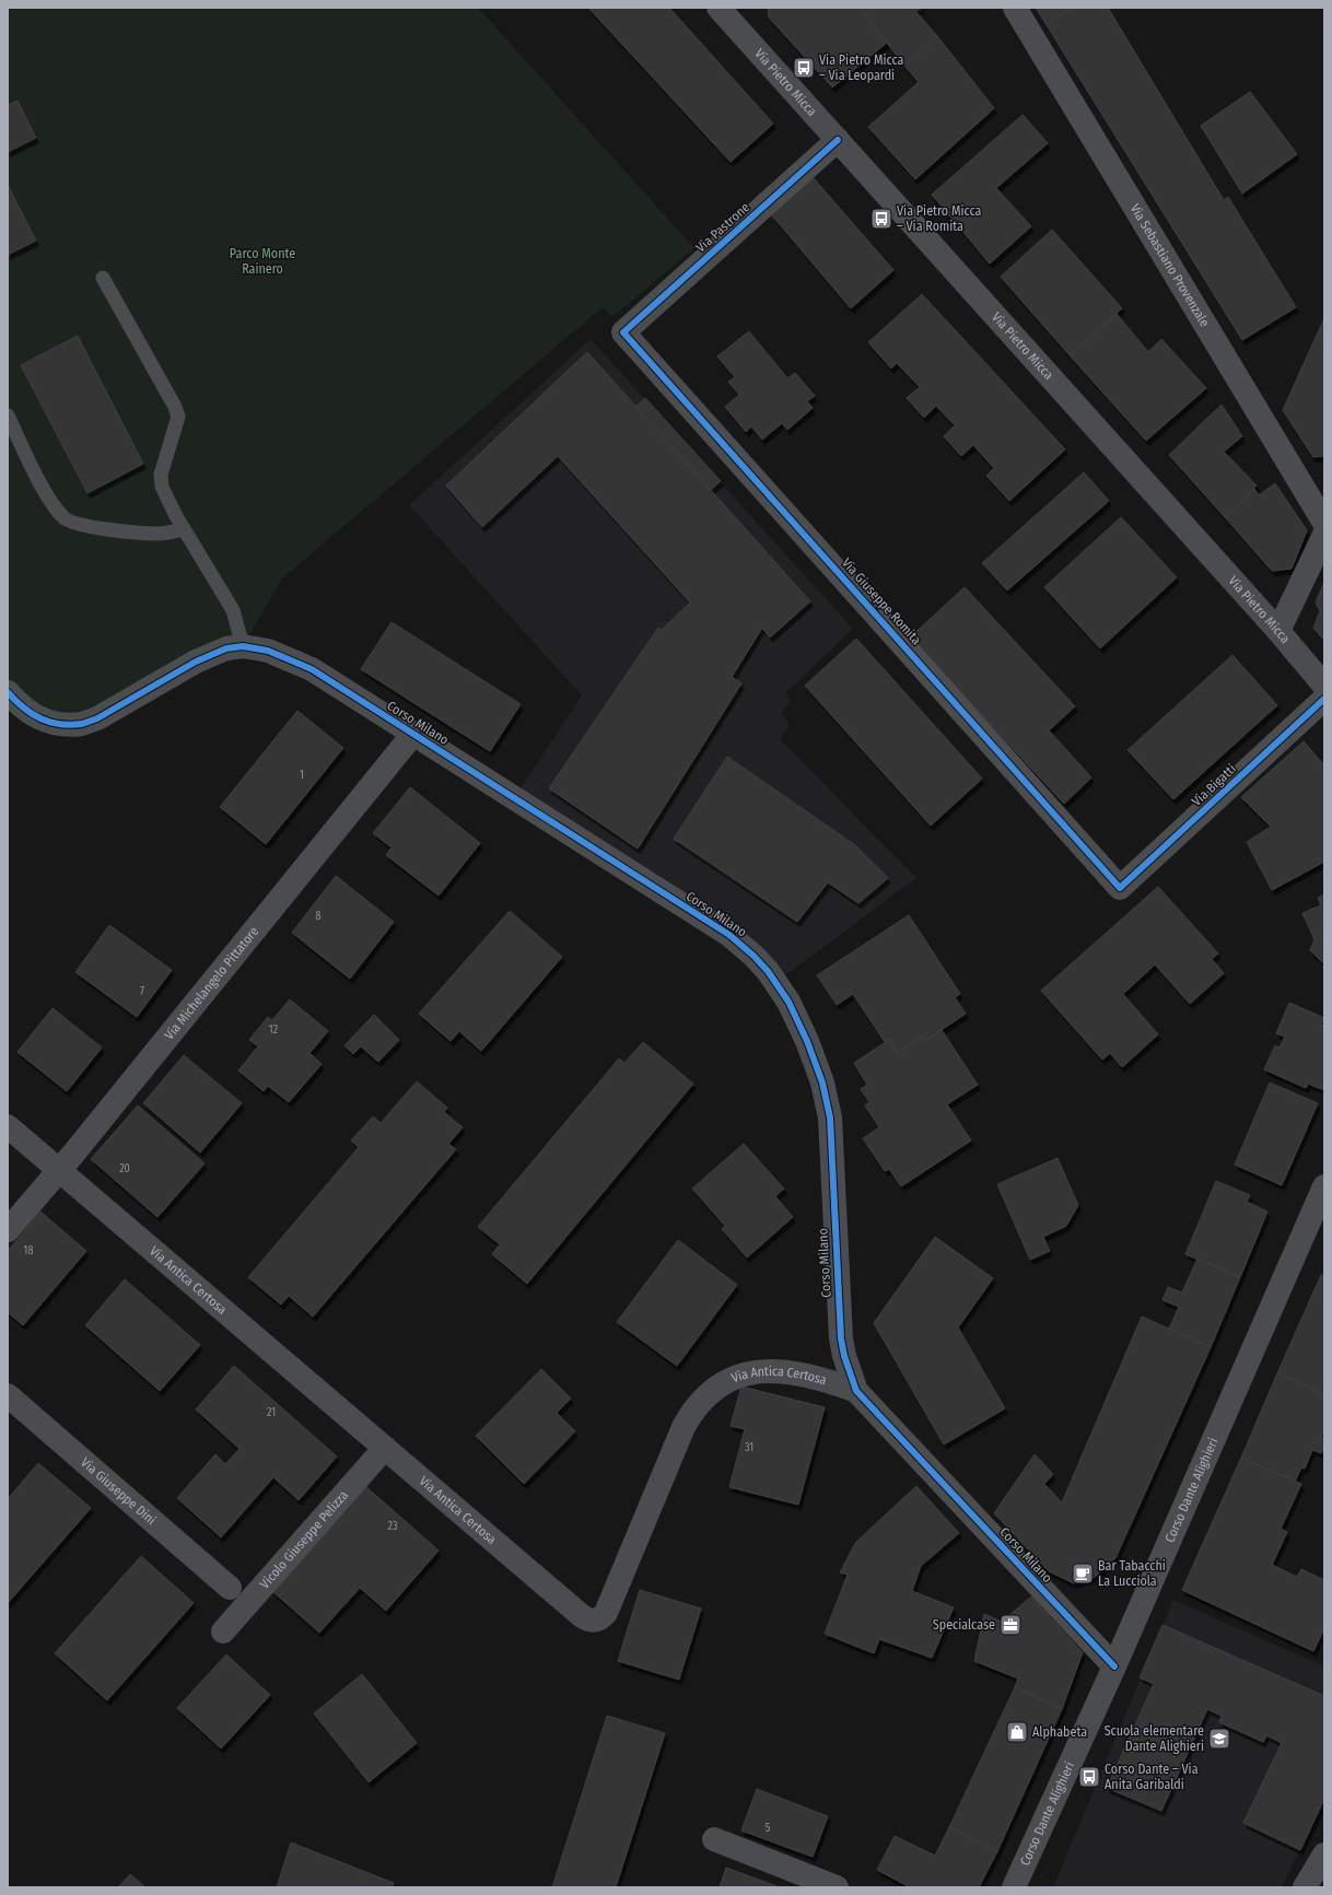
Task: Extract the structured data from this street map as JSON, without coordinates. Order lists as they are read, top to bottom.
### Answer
{
  "streets": {
    "street": [
      "Via Pietro Micca",
      "Via Pastrone",
      "Via Sebastiano Provenzale",
      "Via Giuseppe Romita",
      "Corso Milano",
      "Via Bigatti",
      "Via Michelangelo Pittatore",
      "Via Antica Certosa",
      "Corso Dante Alighieri",
      "Via Giuseppe Dini",
      "Vicolo Giuseppe Pelizza"
    ]
  },
  "crossings": [
    ["Via Pietro Micca", "Via Pastrone"],
    ["Via Pastrone", "Via Giuseppe Romita"],
    ["Via Giuseppe Romita", "Via Bigatti"],
    ["Corso Milano", "Via Michelangelo Pittatore"],
    ["Corso Milano", "Via Antica Certosa"],
    ["Corso Milano", "Corso Dante Alighieri"],
    ["Via Michelangelo Pittatore", "Via Antica Certosa"],
    ["Via Antica Certosa", "Vicolo Giuseppe Pelizza"]
  ],
  "parks": ["Parco Monte Rainero"],
  "places": {
    "bus stop": ["Via Pietro Micca – Via Leopardi", "Via Pietro Micca – Via Romita", "Corso Dante – Via Anita Garibaldi"],
    "cafe": ["Bar Tabacchi La Lucciola"],
    "office": ["Specialcase"],
    "shop": ["Alphabeta"],
    "school or university": ["Scuola elementare Dante Alighieri"]
  },
  "house_numbers": [
    "1",
    "8",
    "7",
    "12",
    "20",
    "18",
    "21",
    "31",
    "23",
    "5"
  ]
}
